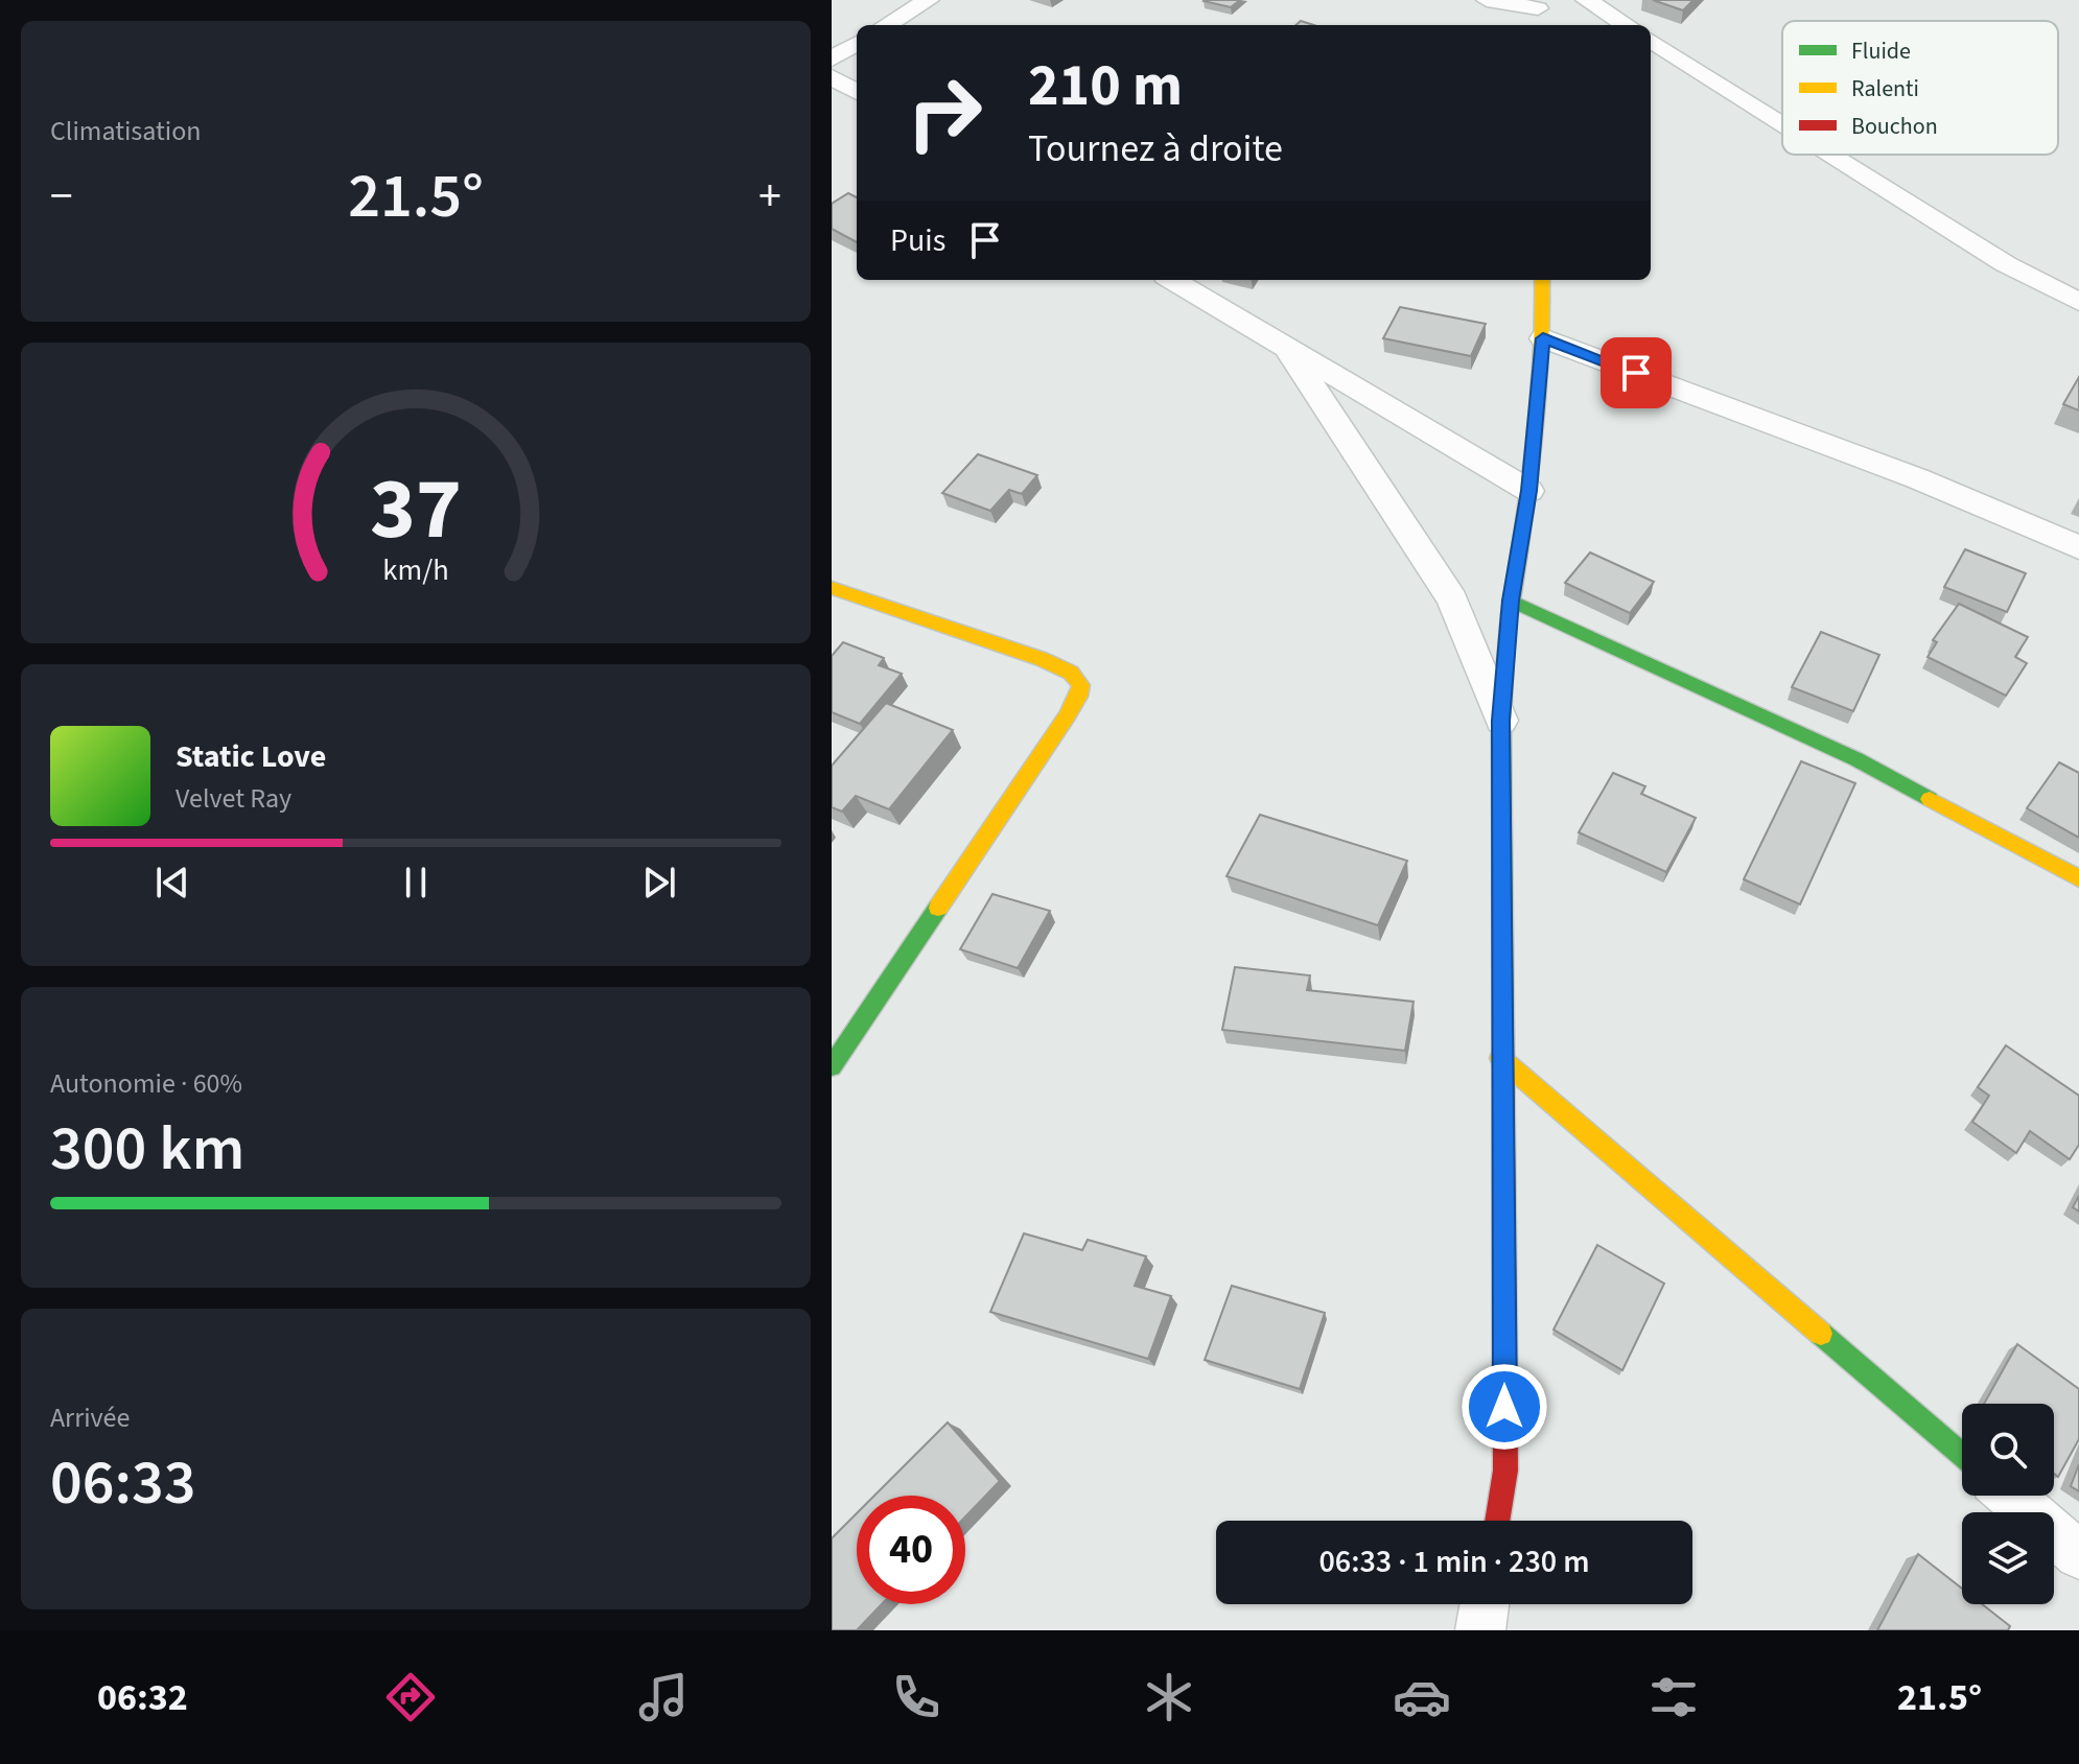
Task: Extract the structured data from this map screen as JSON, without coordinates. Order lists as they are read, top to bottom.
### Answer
{
  "legend": ["Fluide", "Ralenti", "Bouchon"],
  "page": {
    "tile": [
      "Climatisation",
      ["Autonomie · 60%", "300 km"],
      ["Arrivée", "06:33"]
    ],
    "turn": ["210 m", "Tournez à droite"],
    "heat": ["−", "21.5°", "+"],
    "then": "Puis",
    "song": ["Static Love", "Velvet Ray"],
    "limit": "40",
    "trip": "06:33 · 1 min · 230 m",
    "tabs": ["06:32", "21.5°"],
    "gauge": ["37", "km/h"]
  }
}
